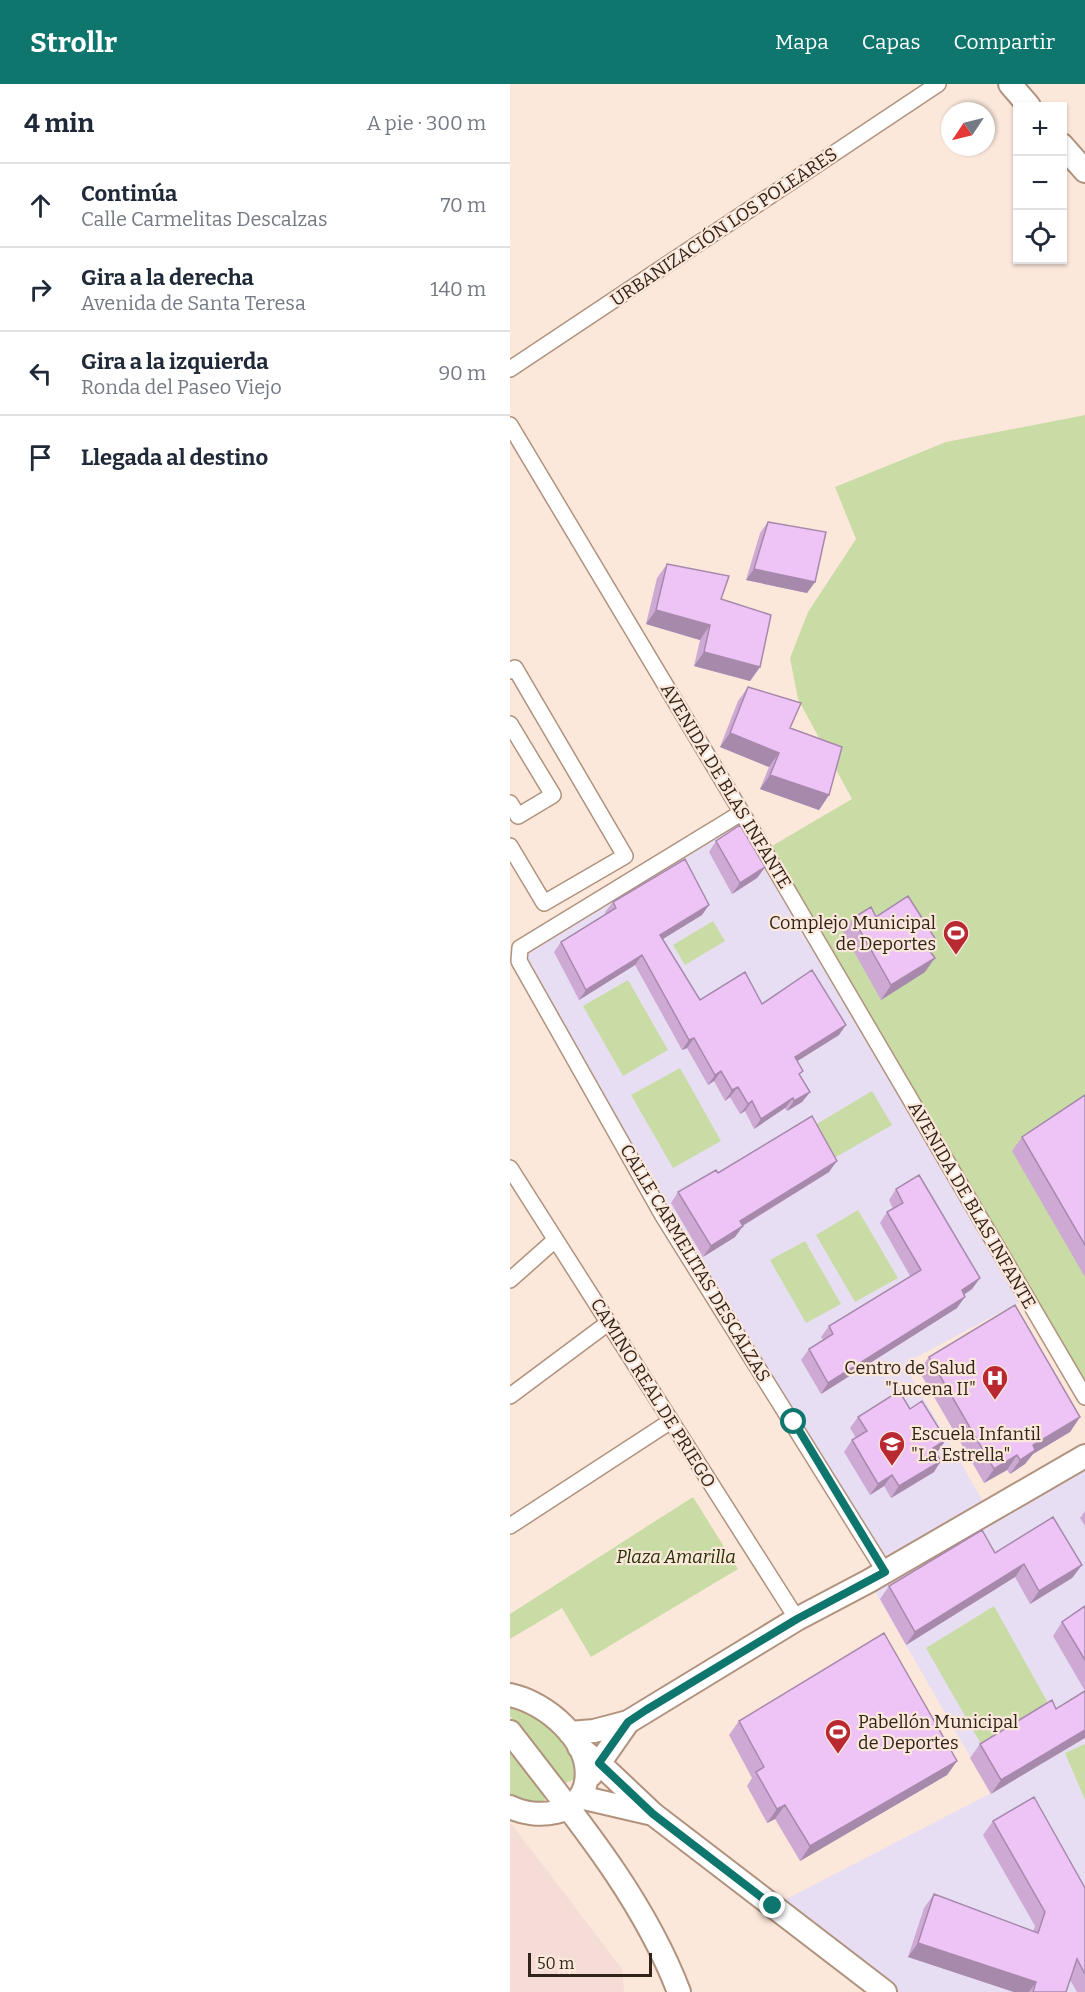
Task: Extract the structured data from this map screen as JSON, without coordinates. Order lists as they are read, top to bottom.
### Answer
{
  "streets": {
    "street": [
      "URBANIZACIÓN LOS POLEARES",
      "AVENIDA DE BLAS INFANTE",
      "CALLE CARMELITAS DESCALZAS",
      "CAMINO REAL DE PRIEGO"
    ]
  },
  "crossings": [
    ["AVENIDA DE BLAS INFANTE", "CALLE CARMELITAS DESCALZAS"]
  ],
  "parks": ["Plaza Amarilla"],
  "places": {
    "sports": ["Complejo Municipal de Deportes", "Pabellón Municipal de Deportes"],
    "hospital": ["Centro de Salud \"Lucena II\""],
    "school or university": ["Escuela Infantil \"La Estrella\""]
  },
  "scale_bar": "50 m",
  "north": "bottom left",
  "page": {
    "header": "Strollr",
    "nav": ["Mapa", "Capas", "Compartir"],
    "heading": ["4 min", "A pie · 300 m"],
    "map_buttons": ["+", "−"],
    "list": [
      ["Continúa", "Calle Carmelitas Descalzas", "70 m"],
      ["Gira a la derecha", "Avenida de Santa Teresa", "140 m"],
      ["Gira a la izquierda", "Ronda del Paseo Viejo", "90 m"],
      "Llegada al destino"
    ],
    "scale": "50 m"
  }
}
